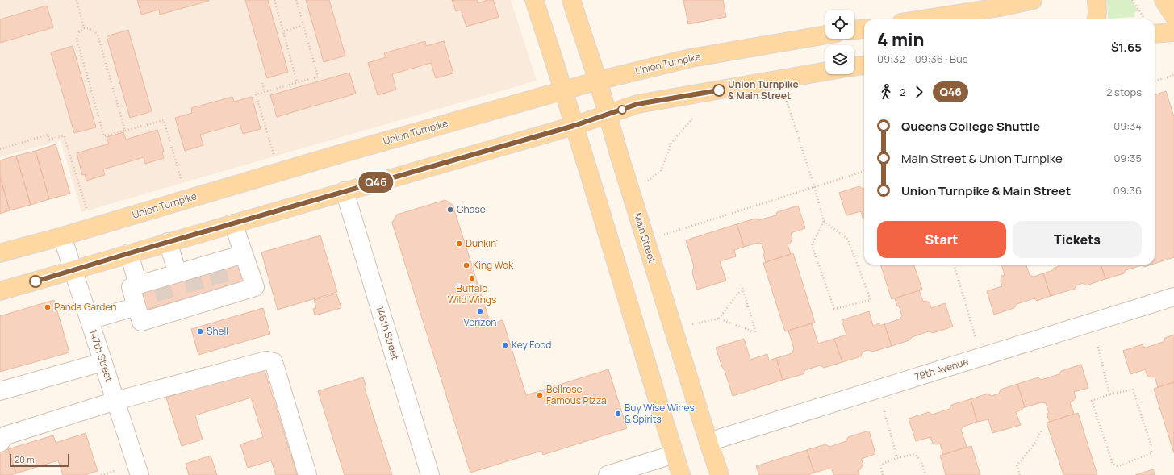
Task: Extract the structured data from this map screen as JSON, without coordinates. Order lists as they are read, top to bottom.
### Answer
{
  "streets": {
    "main road": ["Union Turnpike", "Main Street"],
    "street": ["146th Street", "147th Street", "79th Avenue"]
  },
  "crossings": [
    ["Union Turnpike", "Main Street"],
    ["Union Turnpike", "147th Street"],
    ["Main Street", "79th Avenue"]
  ],
  "places": [
    "Union Turnpike & Main Street",
    "Chase",
    "Dunkin'",
    "King Wok",
    "Buffalo Wild Wings",
    "Panda Garden",
    "Verizon",
    "Shell",
    "Key Food",
    "Bellrose Famous Pizza",
    "Buy Wise Wines & Spirits"
  ],
  "lines": ["bus line Q46"],
  "scale_bar": "20 m",
  "page": {
    "on_map": "Q46",
    "heading": ["4 min", "09:32 – 09:36 · Bus", "$1.65"],
    "legs": ["2", "Q46", "2 stops"],
    "list": [
      {
        "name": "Queens College Shuttle",
        "value": "09:34"
      },
      {
        "name": "Main Street & Union Turnpike",
        "value": "09:35"
      },
      {
        "name": "Union Turnpike & Main Street",
        "value": "09:36"
      }
    ],
    "buttons": ["Start", "Tickets"],
    "scale": "20 m"
  }
}
